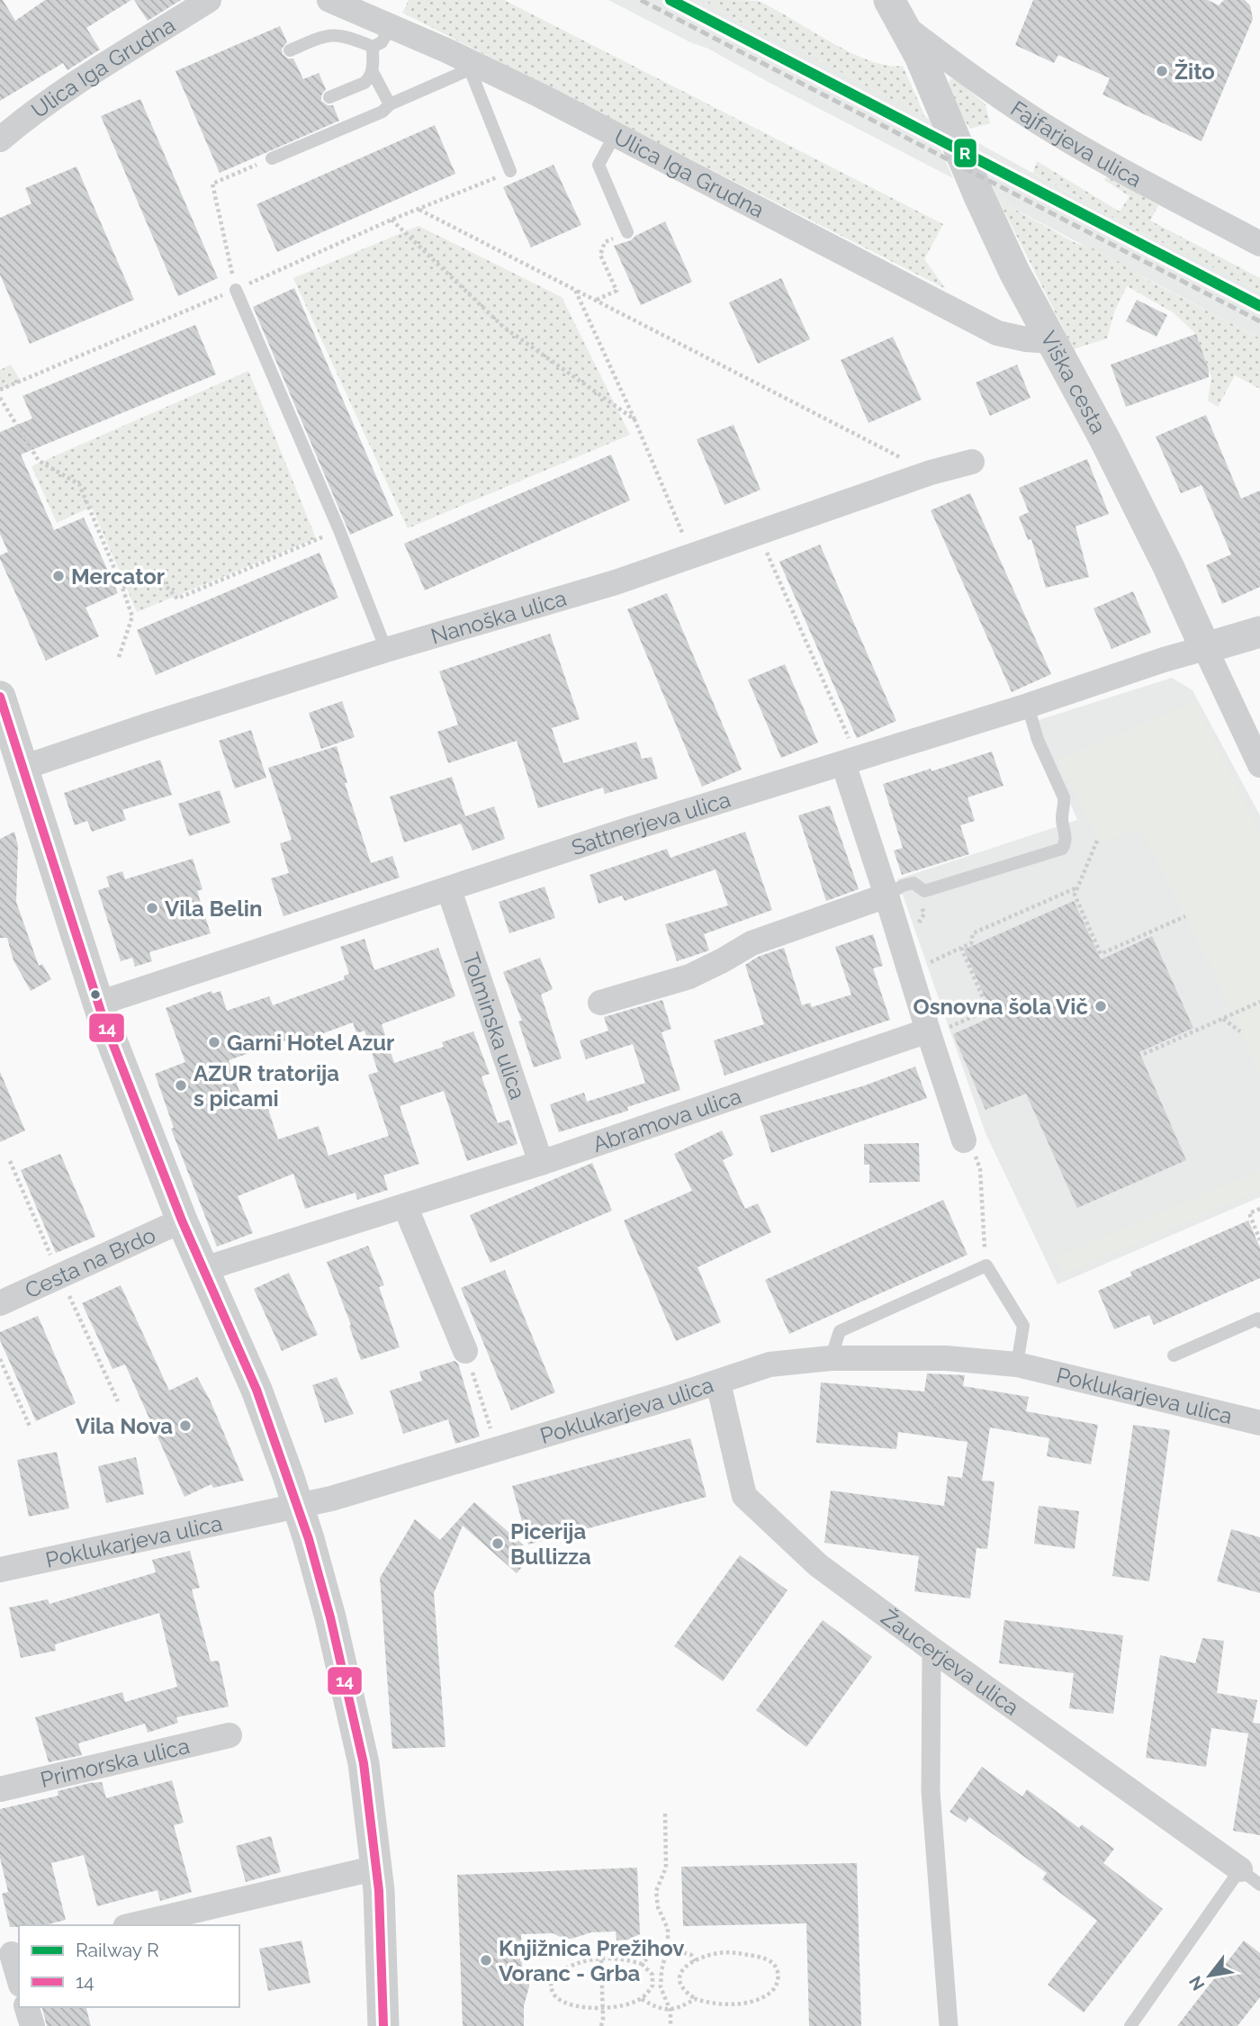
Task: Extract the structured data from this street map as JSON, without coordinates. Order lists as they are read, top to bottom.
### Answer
{
  "streets": {
    "street": [
      "Ulica Iga Grudna",
      "Fajfarjeva ulica",
      "Viška cesta",
      "Nanoška ulica",
      "Sattnerjeva ulica",
      "Tolminska ulica",
      "Abramova ulica",
      "Cesta na Brdo",
      "Poklukarjeva ulica",
      "Žaucerjeva ulica",
      "Primorska ulica"
    ]
  },
  "crossings": [
    ["Ulica Iga Grudna", "Viška cesta"],
    ["Fajfarjeva ulica", "Viška cesta"],
    ["Viška cesta", "Sattnerjeva ulica"],
    ["Nanoška ulica", "Cesta na Brdo"],
    ["Sattnerjeva ulica", "Tolminska ulica"],
    ["Sattnerjeva ulica", "Cesta na Brdo"],
    ["Tolminska ulica", "Abramova ulica"],
    ["Abramova ulica", "Cesta na Brdo"],
    ["Cesta na Brdo", "Poklukarjeva ulica"],
    ["Poklukarjeva ulica", "Žaucerjeva ulica"]
  ],
  "places": [
    "Žito",
    "Mercator",
    "Vila Belin",
    "Osnovna šola Vič",
    "Garni Hotel Azur",
    "AZUR tratorija s picami",
    "Vila Nova",
    "Picerija Bullizza",
    "Knjižnica Prežihov Voranc - Grba"
  ],
  "lines": ["rail line R", "transit line 14"],
  "legend": ["Railway R", "14"],
  "north": "bottom left"
}
